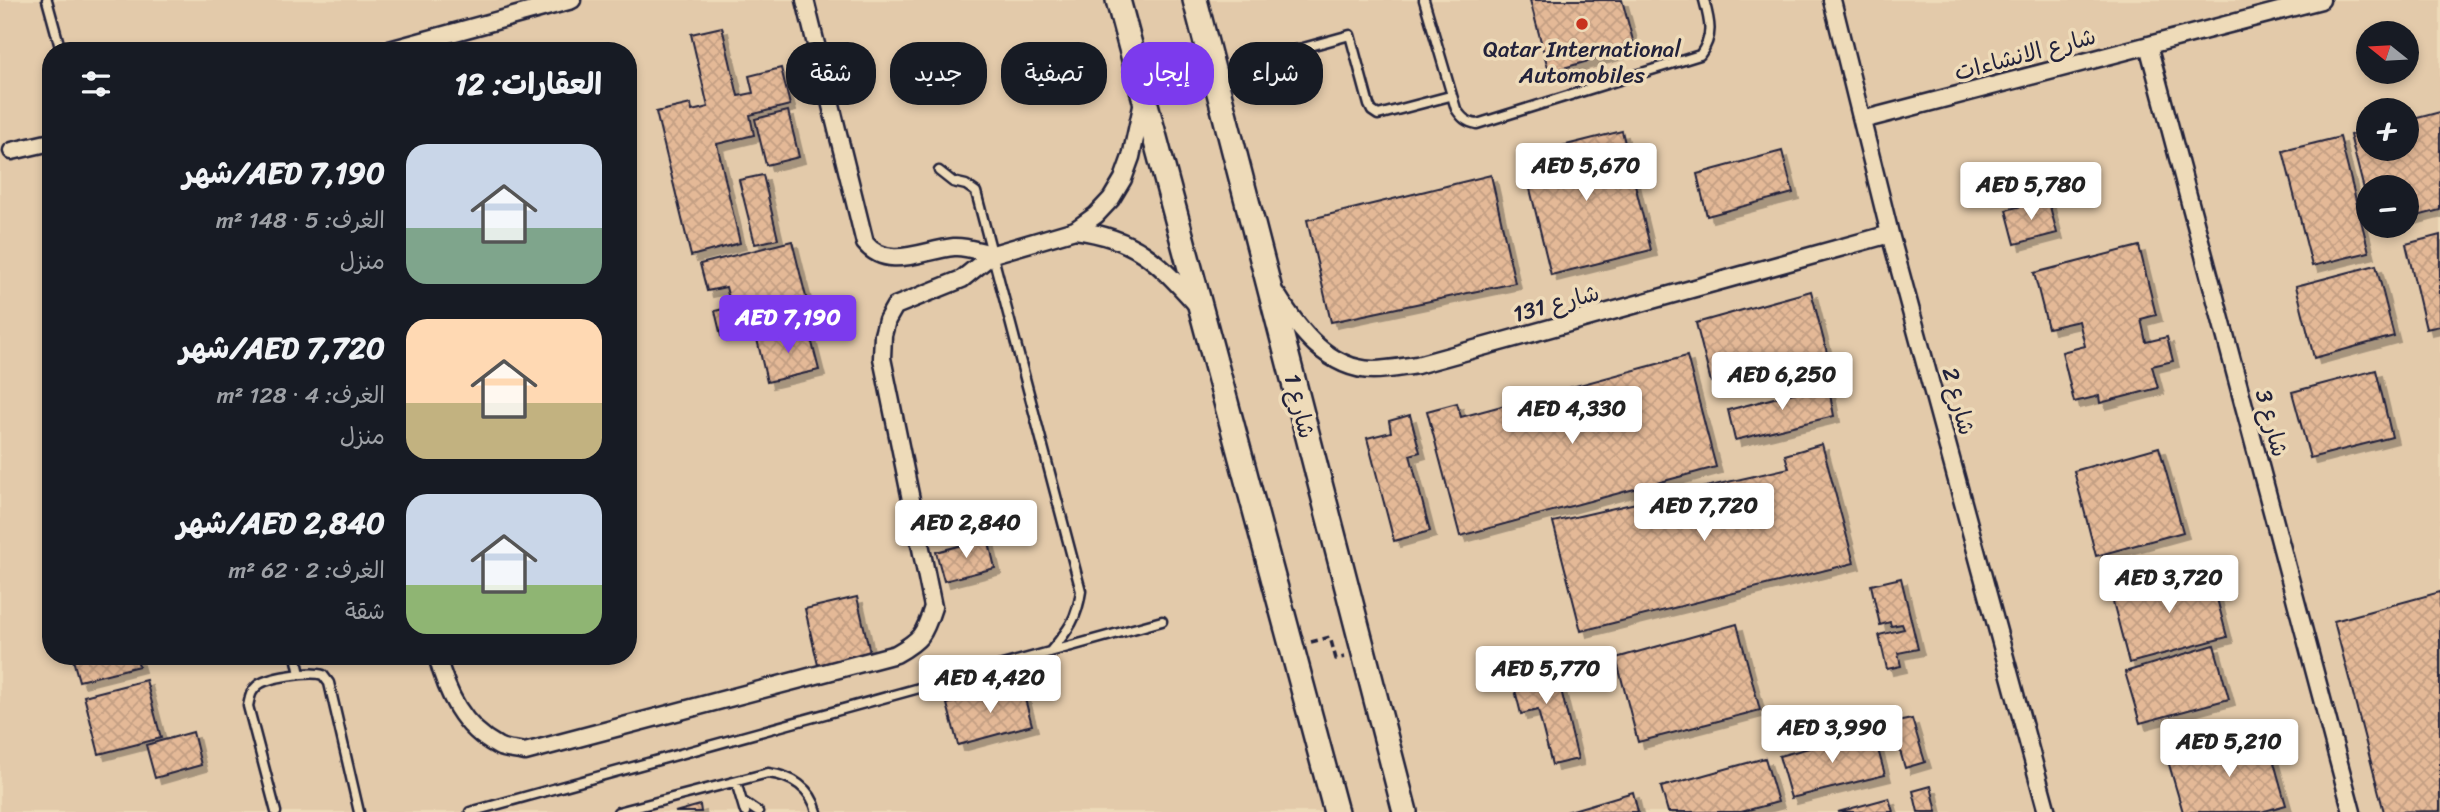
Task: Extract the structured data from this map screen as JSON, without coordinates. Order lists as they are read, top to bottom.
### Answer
{
  "streets": {
    "street": [
      "شارع الانشاءات",
      "شارع 131",
      "شارع 2",
      "شارع 1",
      "شارع 3"
    ]
  },
  "crossings": [
    ["شارع الانشاءات", "شارع 2"],
    ["شارع الانشاءات", "شارع 3"],
    ["شارع 131", "شارع 2"],
    ["شارع 131", "شارع 1"]
  ],
  "places": ["Qatar International Automobiles"],
  "north": "left",
  "page": {
    "map_buttons": ["+", "−"],
    "chip": [
      "شراء",
      "إيجار",
      "تصفية",
      "جديد",
      "شقة"
    ],
    "heading": "العقارات: 12",
    "list": [
      {
        "name": "AED 7,190/شهر",
        "note": "الغرف: 5 · 148 m² · منزل"
      },
      {
        "name": "AED 7,720/شهر",
        "note": "الغرف: 4 · 128 m² · منزل"
      },
      {
        "name": "AED 2,840/شهر",
        "note": "الغرف: 2 · 62 m² · شقة"
      }
    ],
    "price": [
      "AED 5,670",
      "AED 5,780",
      "AED 7,190",
      "AED 6,250",
      "AED 4,330",
      "AED 7,720",
      "AED 2,840",
      "AED 3,720",
      "AED 5,770",
      "AED 4,420",
      "AED 3,990",
      "AED 5,210"
    ]
  }
}
